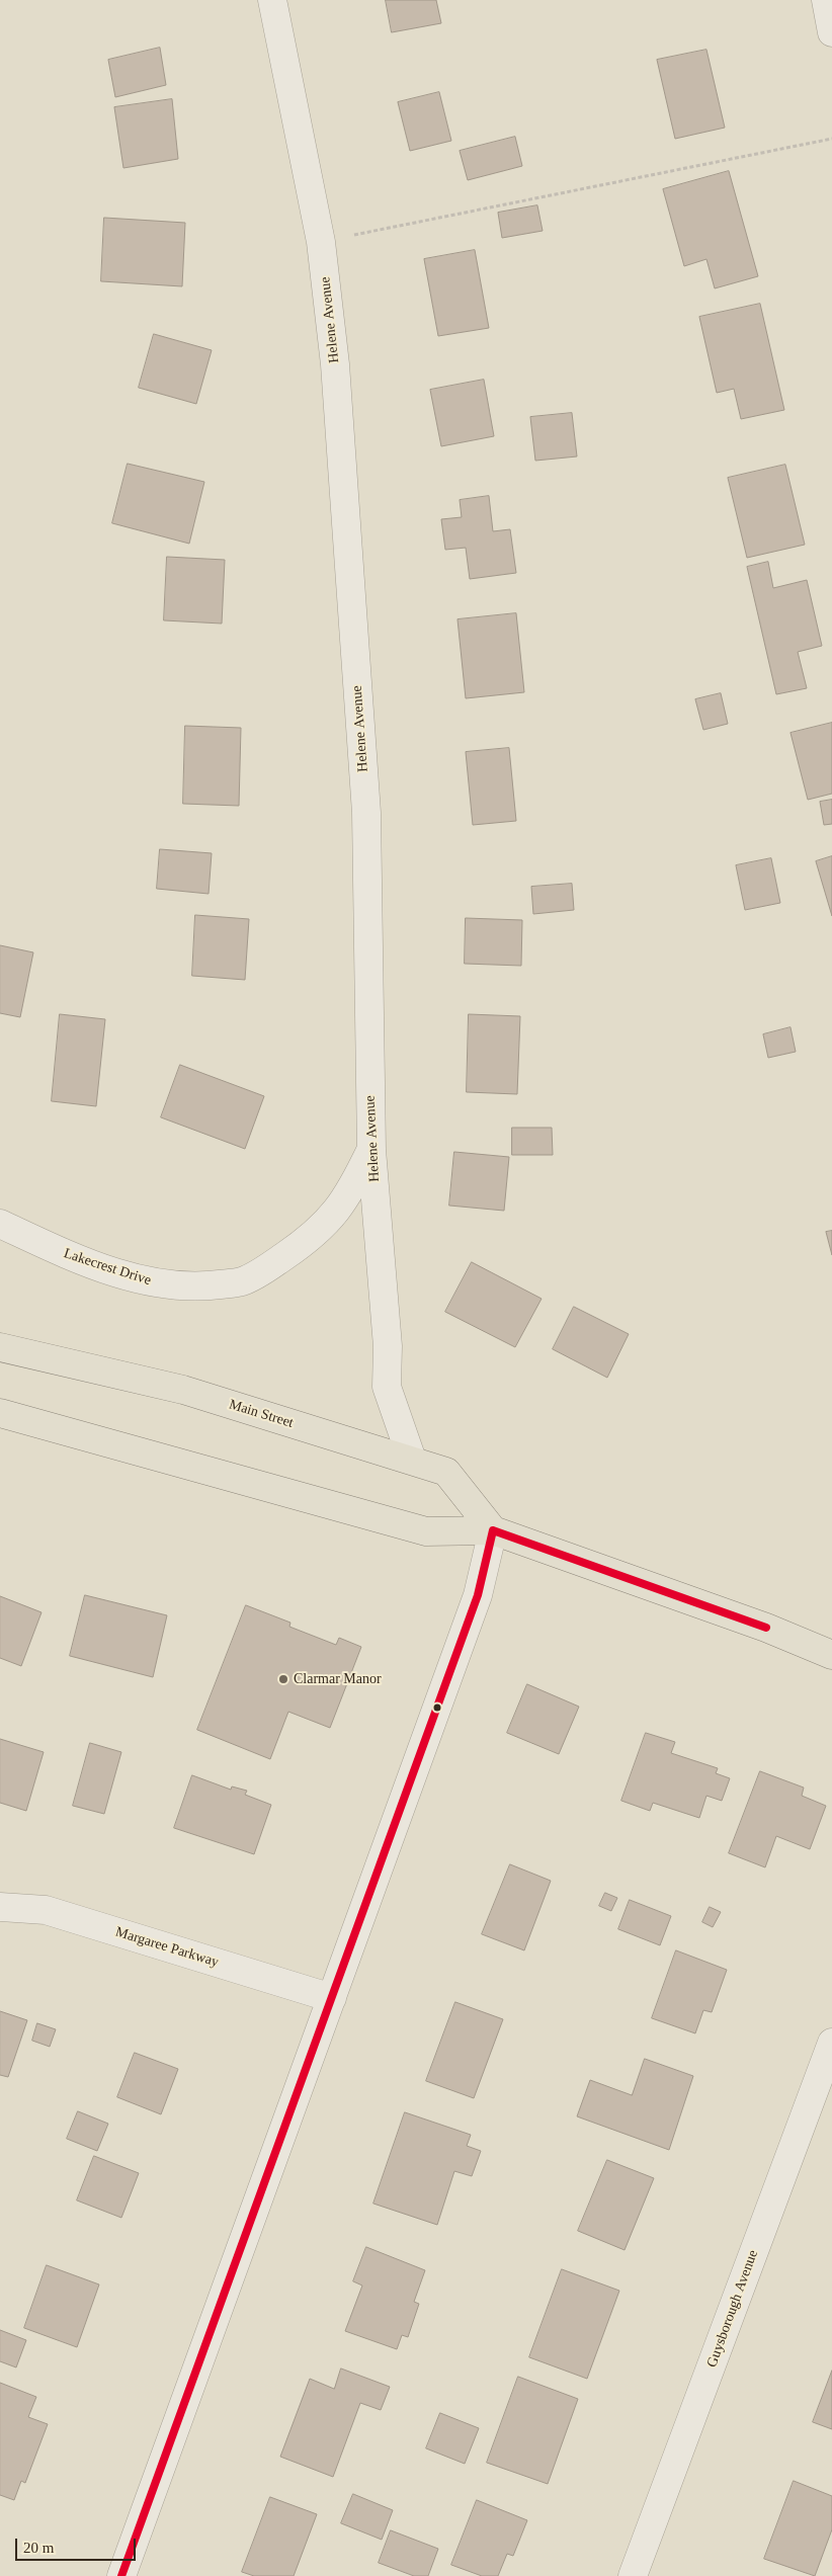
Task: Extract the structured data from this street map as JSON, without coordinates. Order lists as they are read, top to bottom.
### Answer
{
  "streets": {
    "main road": ["Main Street"],
    "street": [
      "Helene Avenue",
      "Lakecrest Drive",
      "Margaree Parkway",
      "Guysborough Avenue"
    ]
  },
  "crossings": [
    ["Helene Avenue", "Lakecrest Drive"],
    ["Helene Avenue", "Main Street"]
  ],
  "places": ["Clarmar Manor"],
  "scale_bar": "20 m"
}
